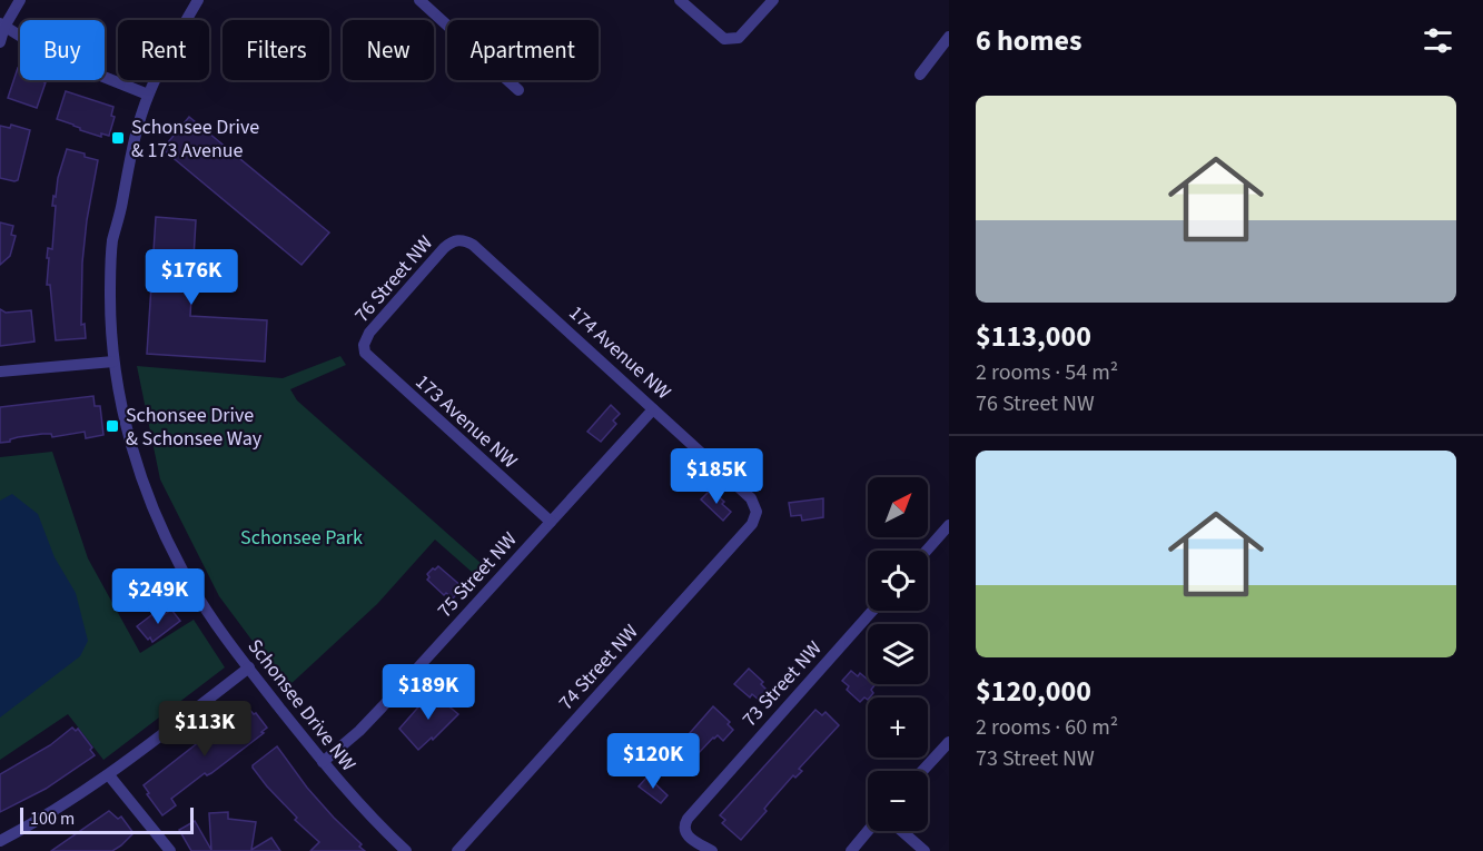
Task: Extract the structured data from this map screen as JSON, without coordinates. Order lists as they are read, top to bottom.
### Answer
{
  "streets": {
    "street": [
      "76 Street NW",
      "174 Avenue NW",
      "173 Avenue NW",
      "75 Street NW",
      "74 Street NW",
      "73 Street NW",
      "Schonsee Drive NW"
    ]
  },
  "crossings": [
    ["76 Street NW", "174 Avenue NW"],
    ["76 Street NW", "173 Avenue NW"],
    ["174 Avenue NW", "75 Street NW"],
    ["174 Avenue NW", "74 Street NW"],
    ["173 Avenue NW", "75 Street NW"],
    ["75 Street NW", "Schonsee Drive NW"]
  ],
  "parks": ["Schonsee Park"],
  "places": {
    "transit": ["Schonsee Drive & 173 Avenue", "Schonsee Drive & Schonsee Way"]
  },
  "scale_bar": "100 m",
  "north": "top right",
  "page": {
    "heading": "6 homes",
    "chip": [
      "Buy",
      "Rent",
      "Filters",
      "New",
      "Apartment"
    ],
    "list": [
      {
        "name": "$113,000",
        "note": "2 rooms · 54 m² · 76 Street NW"
      },
      {
        "name": "$120,000",
        "note": "2 rooms · 60 m² · 73 Street NW"
      }
    ],
    "price": [
      "$176K",
      "$185K",
      "$249K",
      "$189K",
      "$113K",
      "$120K"
    ],
    "map_buttons": ["+", "−"],
    "scale": "100 m"
  }
}
